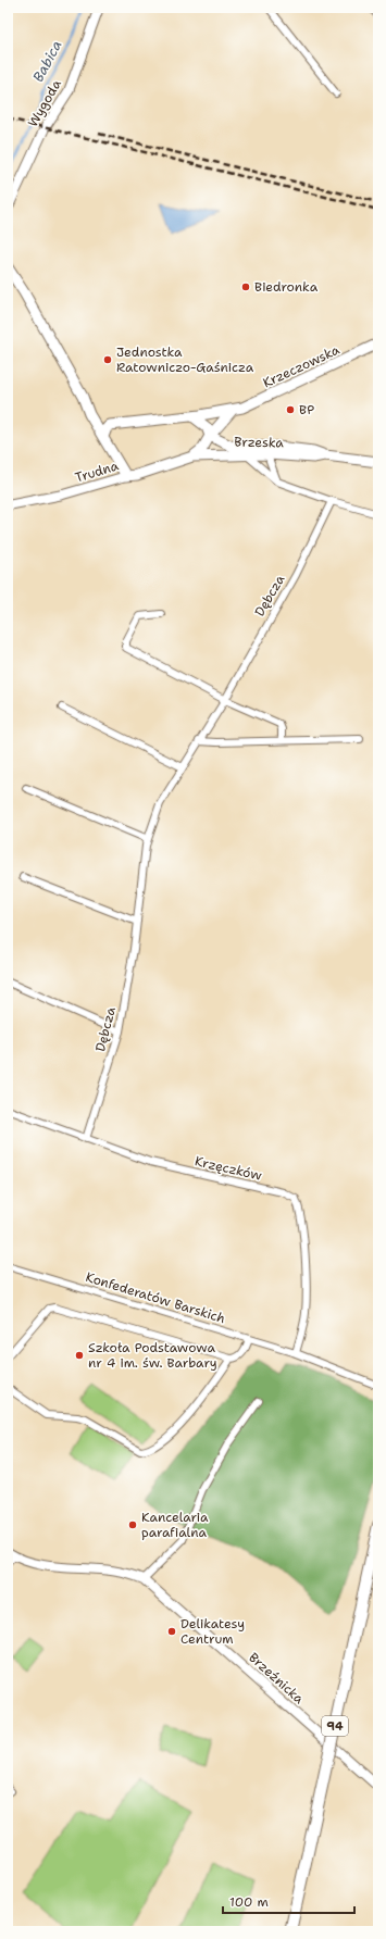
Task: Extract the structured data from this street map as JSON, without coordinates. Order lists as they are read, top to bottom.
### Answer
{
  "streets": {
    "main road": [
      "Krzeczowska",
      "Brzeska",
      "Trudna",
      "94"
    ],
    "street": [
      "Wygoda",
      "Dębcza",
      "Krzęczków",
      "Konfederatów Barskich",
      "Brzeźnicka"
    ]
  },
  "crossings": [
    ["Brzeska", "Trudna"],
    ["Dębcza", "Krzęczków"],
    ["Krzęczków", "Konfederatów Barskich"]
  ],
  "water": ["Babica"],
  "places": [
    "Biedronka",
    "Jednostka Ratowniczo-Gaśnicza",
    "BP",
    "Szkoła Podstawowa nr 4 im. św. Barbary",
    "Kancelaria parafialna",
    "Delikatesy Centrum"
  ],
  "scale_bar": "100 m"
}
